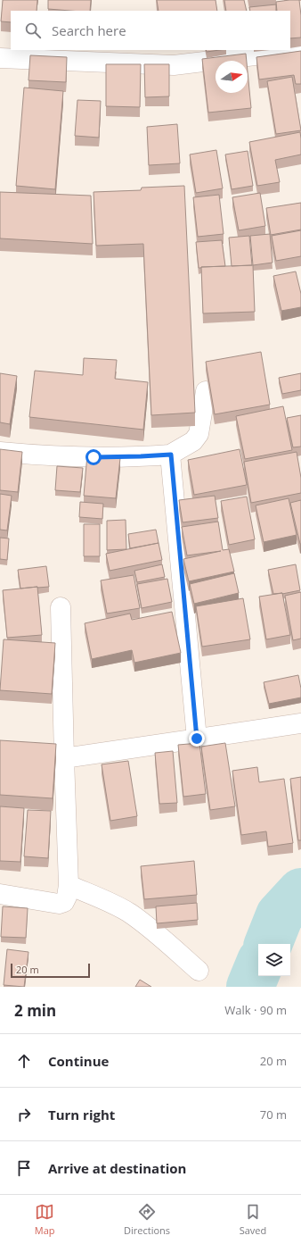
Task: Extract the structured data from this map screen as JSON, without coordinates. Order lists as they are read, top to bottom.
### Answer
{
  "scale_bar": "20 m",
  "north": "right",
  "page": {
    "search": "Search here",
    "scale": "20 m",
    "heading": ["2 min", "Walk · 90 m"],
    "list": [
      ["Continue", "20 m"],
      ["Turn right", "70 m"],
      "Arrive at destination"
    ],
    "nav": ["Map", "Directions", "Saved"]
  }
}
